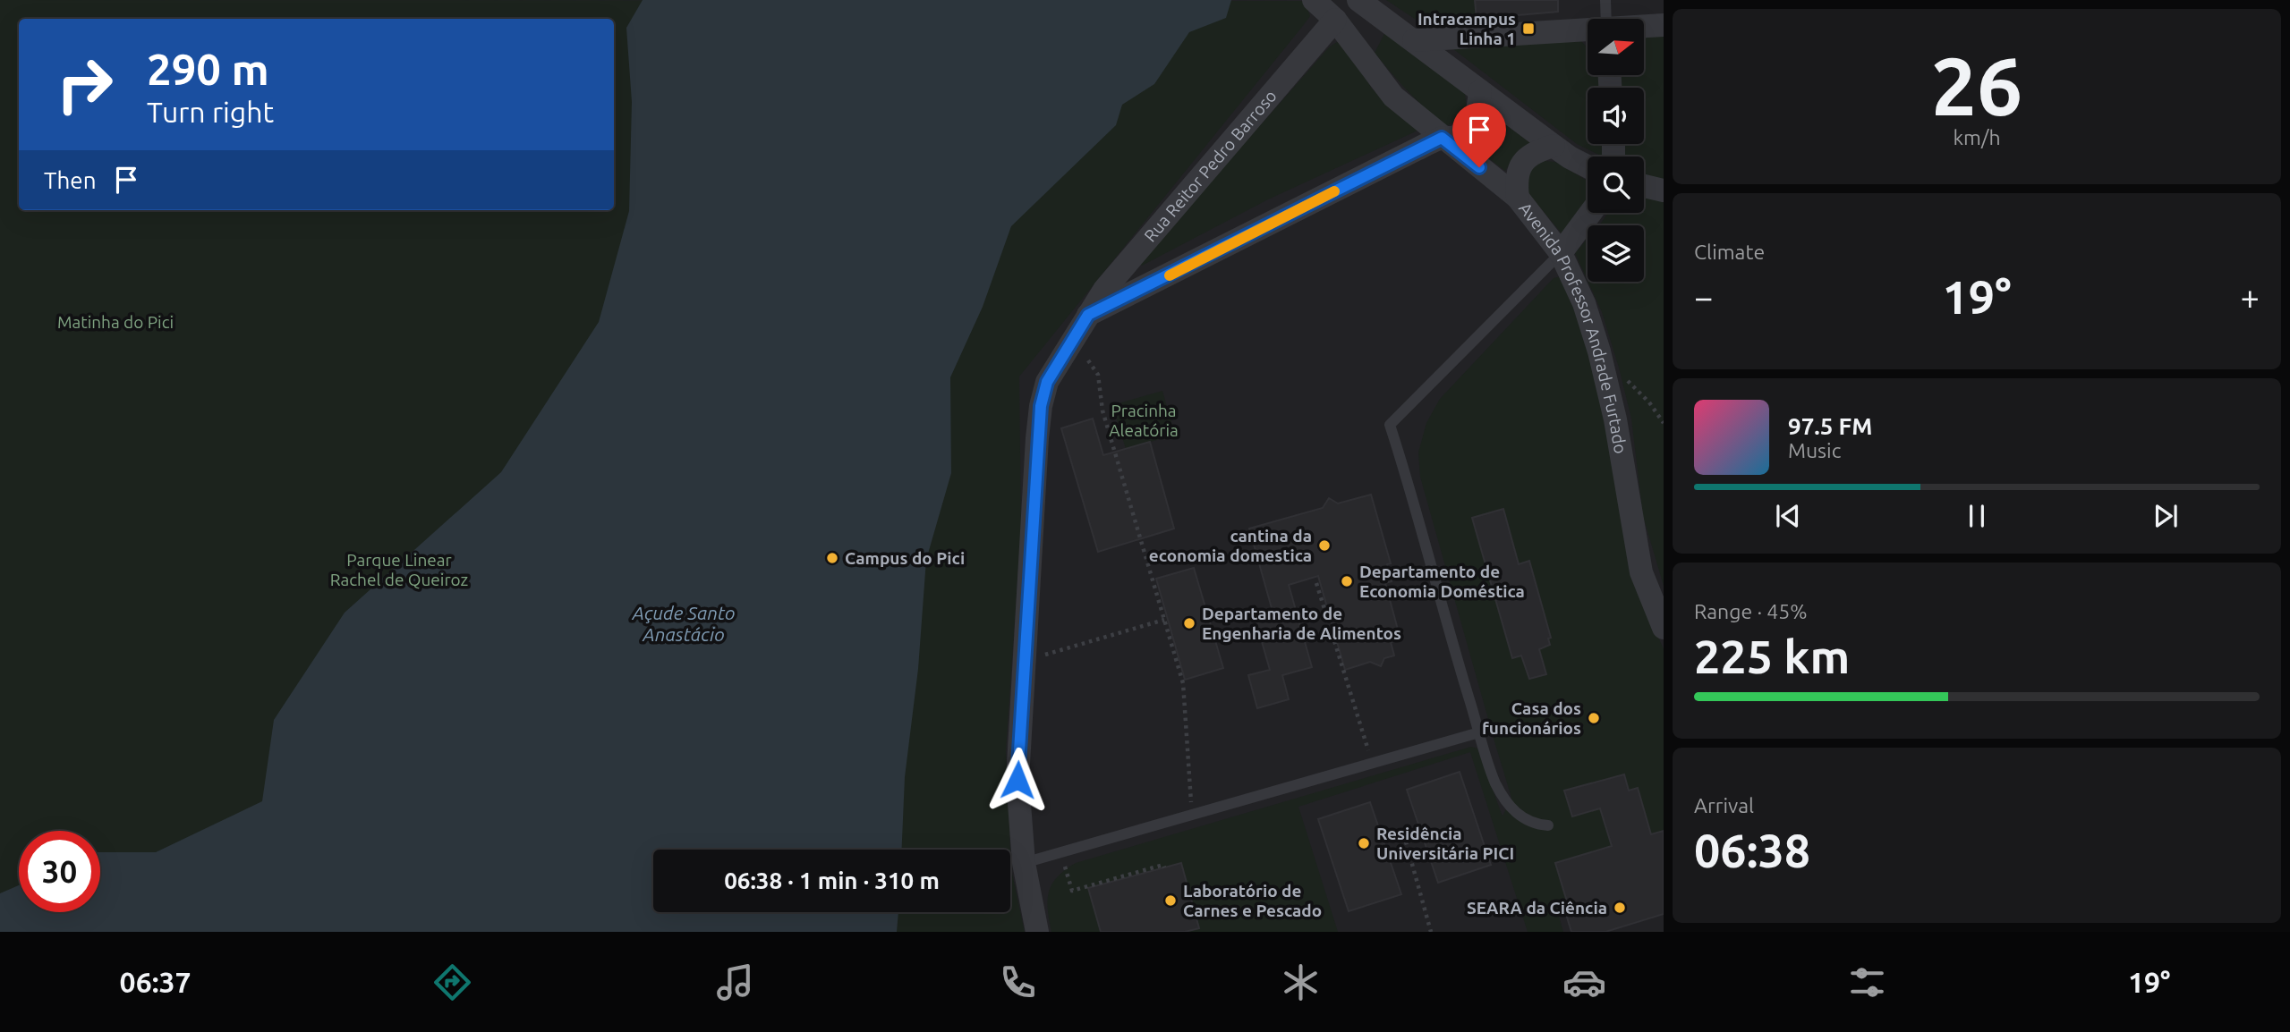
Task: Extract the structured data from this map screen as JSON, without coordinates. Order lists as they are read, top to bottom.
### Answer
{
  "streets": {
    "street": ["Rua Reitor Pedro Barroso", "Avenida Professor Andrade Furtado"]
  },
  "crossings": [
    ["Rua Reitor Pedro Barroso", "Avenida Professor Andrade Furtado"]
  ],
  "water": ["Açude Santo Anastácio"],
  "parks": ["Matinha do Pici", "Pracinha Aleatória", "Parque Linear Rachel de Queiroz"],
  "places": {
    "transit": ["Intracampus Linha 1"],
    "other": [
      "cantina da economia domestica",
      "Campus do Pici",
      "Departamento de Economia Doméstica",
      "Departamento de Engenharia de Alimentos",
      "Casa dos funcionários",
      "Residência Universitária PICI",
      "Laboratório de Carnes e Pescado",
      "SEARA da Ciência"
    ]
  },
  "north": "right",
  "page": {
    "tile": [
      ["26", "km/h"],
      "Climate",
      ["Range · 45%", "225 km"],
      ["Arrival", "06:38"]
    ],
    "turn": ["290 m", "Turn right"],
    "then": "Then",
    "heat": ["−", "19°", "+"],
    "song": ["97.5 FM", "Music"],
    "limit": "30",
    "trip": "06:38 · 1 min · 310 m",
    "tabs": ["06:37", "19°"]
  }
}
